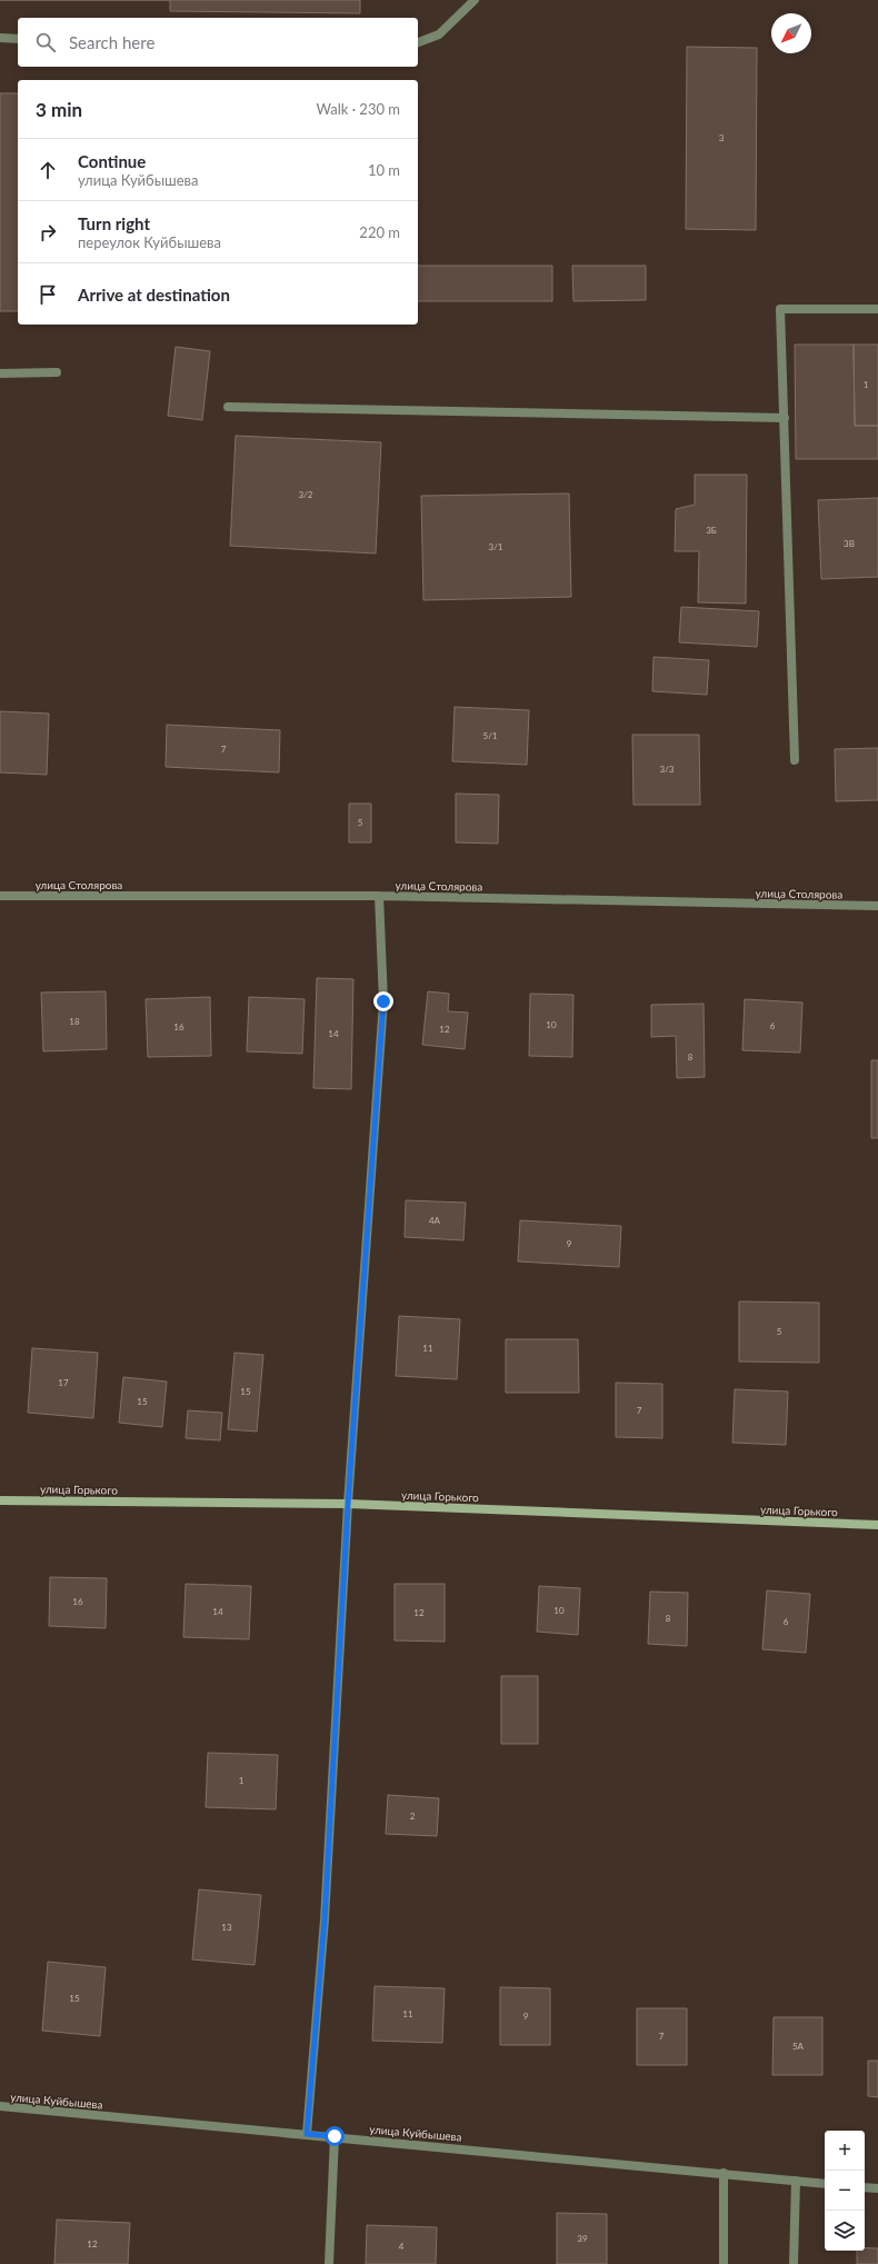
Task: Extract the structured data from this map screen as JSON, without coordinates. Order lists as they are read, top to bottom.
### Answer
{
  "streets": {
    "main road": ["улица Горького"],
    "street": ["улица Столярова", "улица Куйбышева"]
  },
  "house_numbers": [
    "3",
    "1",
    "3/2",
    "3Б",
    "3В",
    "3/1",
    "5/1",
    "7",
    "3/3",
    "5",
    "18",
    "10",
    "6",
    "16",
    "12",
    "14",
    "8",
    "4А",
    "9",
    "5",
    "11",
    "17",
    "15",
    "15",
    "7",
    "16",
    "10",
    "14",
    "12",
    "8",
    "6",
    "1",
    "2",
    "13",
    "15",
    "11",
    "9",
    "7",
    "5А",
    "39",
    "12",
    "4"
  ],
  "north": "bottom left",
  "page": {
    "search": "Search here",
    "heading": ["3 min", "Walk · 230 m"],
    "list": [
      ["Continue", "улица Куйбышева", "10 m"],
      ["Turn right", "переулок Куйбышева", "220 m"],
      "Arrive at destination"
    ],
    "map_buttons": ["+", "−"]
  }
}
